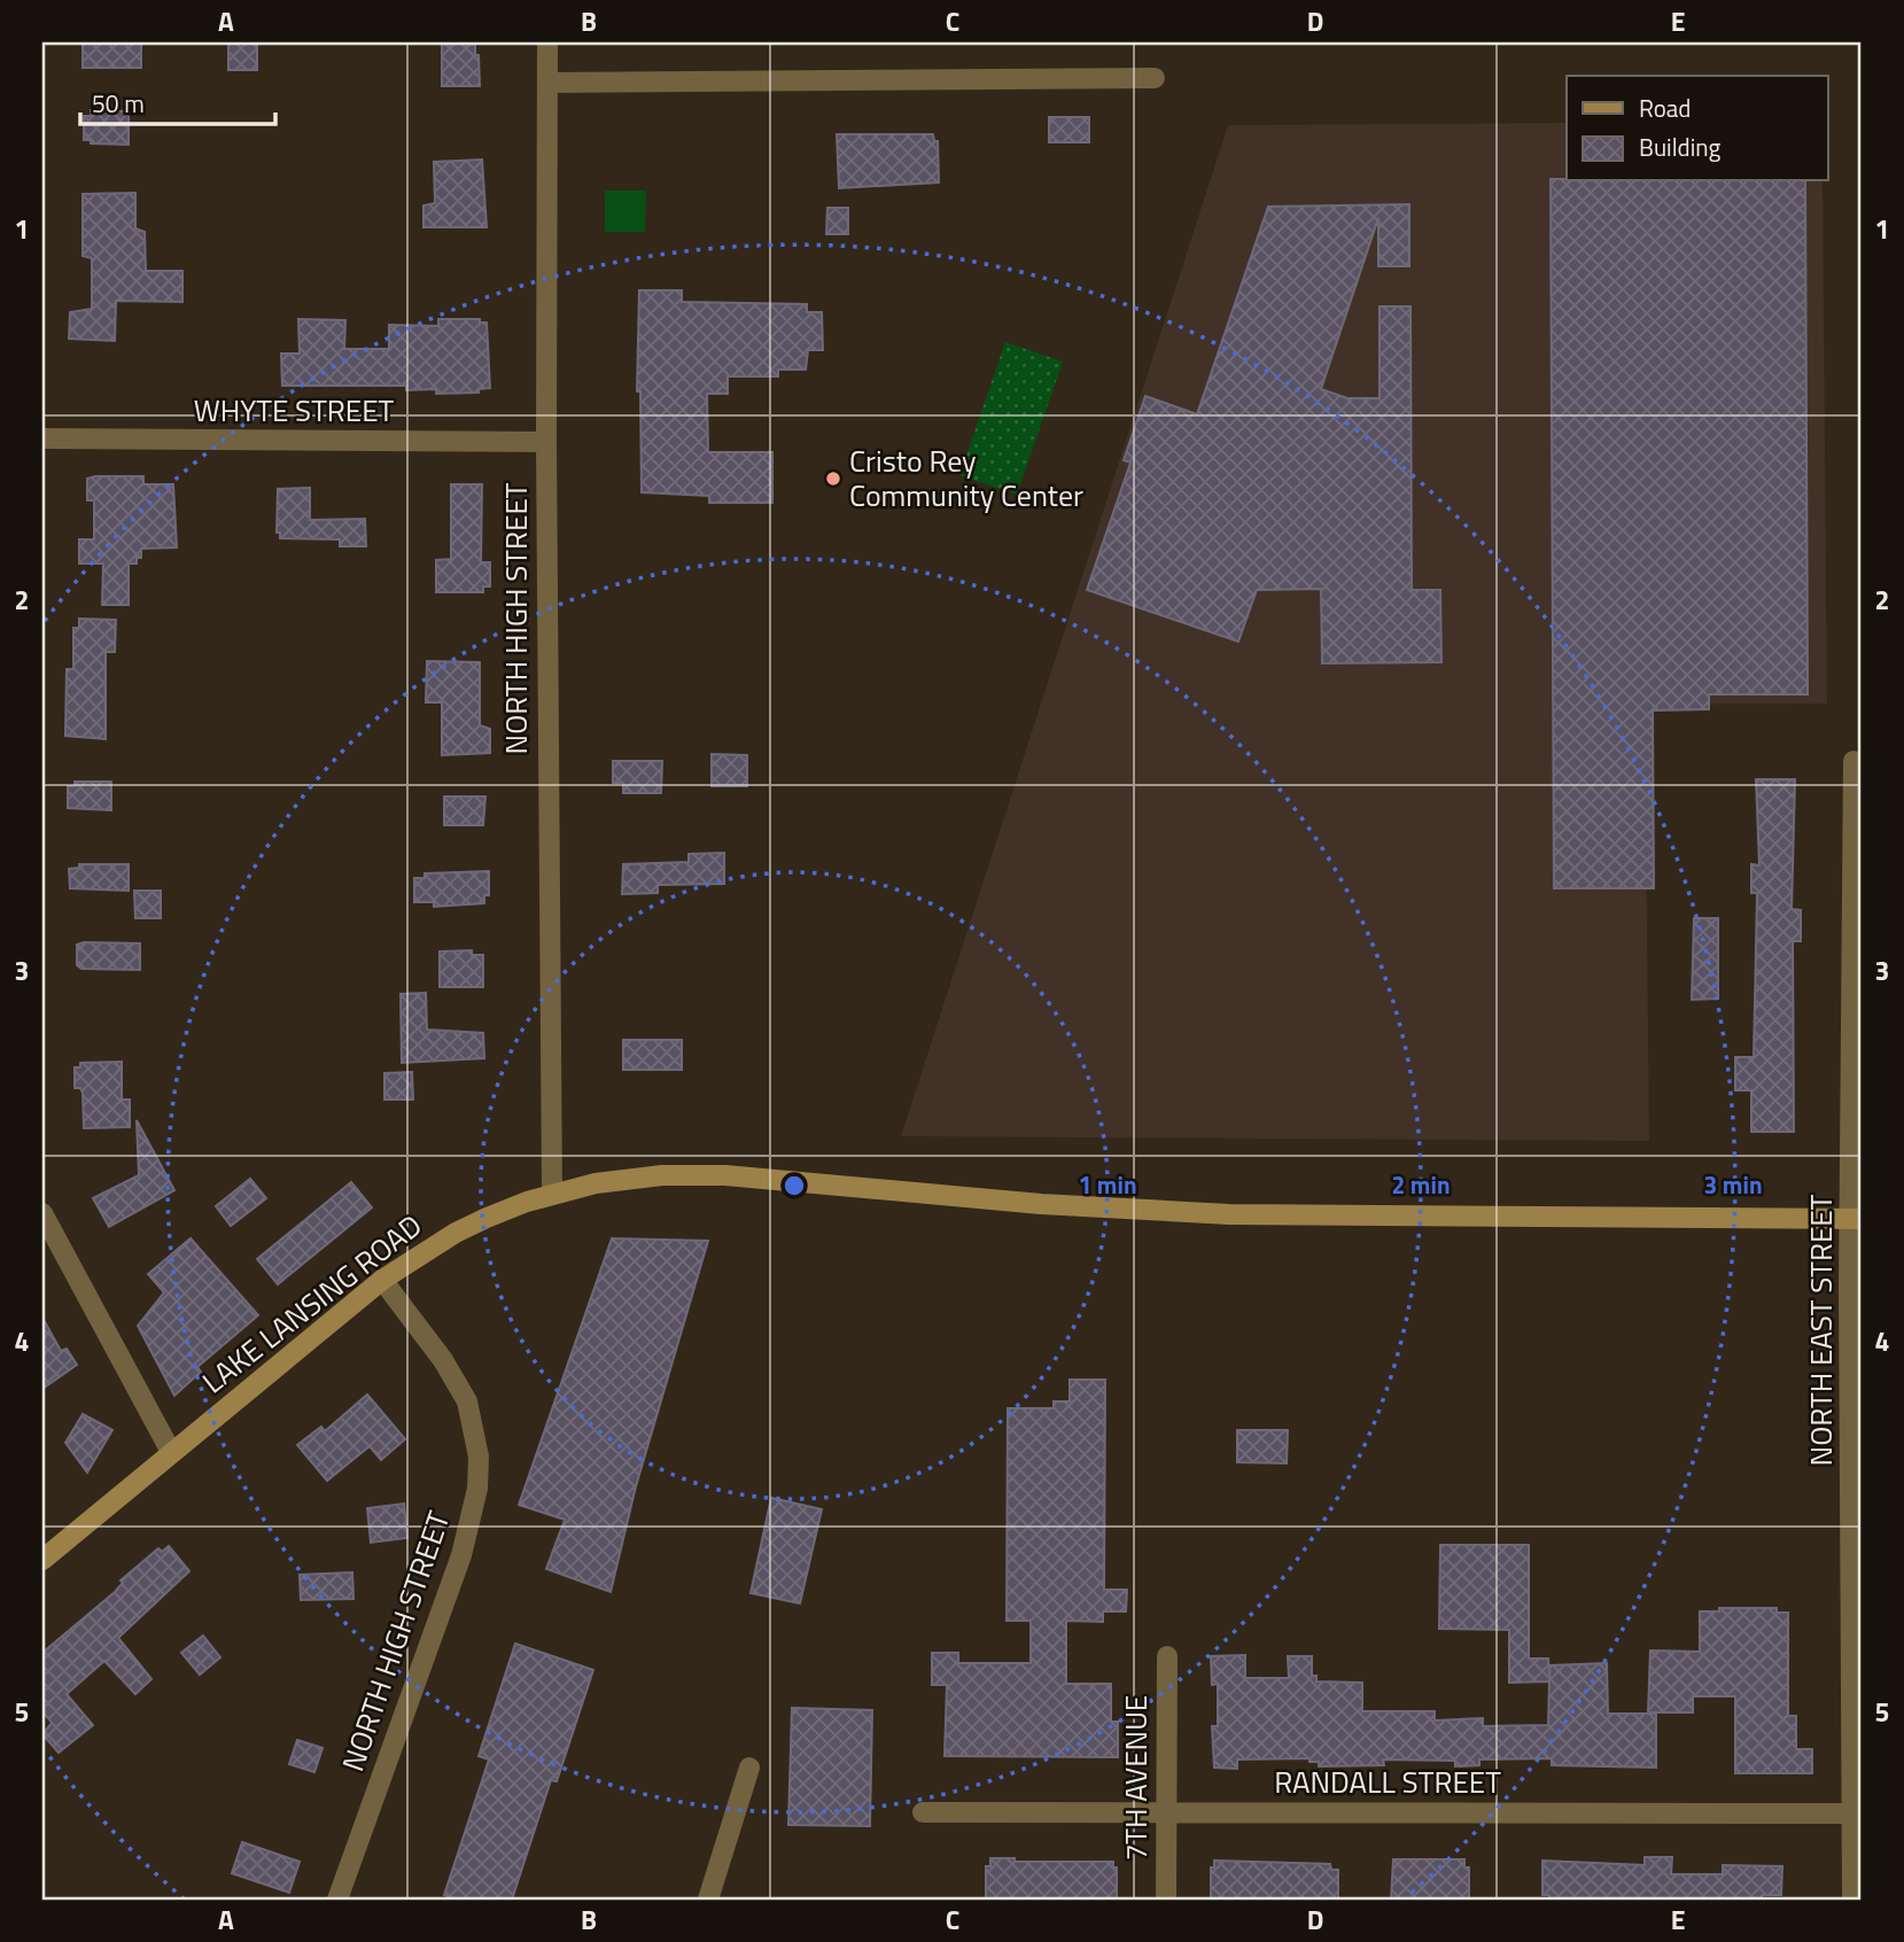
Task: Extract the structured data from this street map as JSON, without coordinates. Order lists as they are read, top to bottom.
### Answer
{
  "streets": {
    "main road": ["LAKE LANSING ROAD"],
    "street": [
      "WHYTE STREET",
      "NORTH HIGH STREET",
      "NORTH EAST STREET",
      "7TH AVENUE",
      "RANDALL STREET"
    ]
  },
  "crossings": [
    ["WHYTE STREET", "NORTH HIGH STREET"],
    ["NORTH HIGH STREET", "LAKE LANSING ROAD"],
    ["LAKE LANSING ROAD", "NORTH EAST STREET"],
    ["NORTH EAST STREET", "RANDALL STREET"],
    ["7TH AVENUE", "RANDALL STREET"]
  ],
  "places": ["Cristo Rey Community Center"],
  "legend": ["Road", "Building"],
  "scale_bar": "50 m",
  "grid": {
    "columns": [
      "A",
      "B",
      "C",
      "D",
      "E"
    ],
    "rows": [
      "1",
      "2",
      "3",
      "4",
      "5"
    ]
  },
  "rings": ["1 min", "2 min", "3 min"]
}
